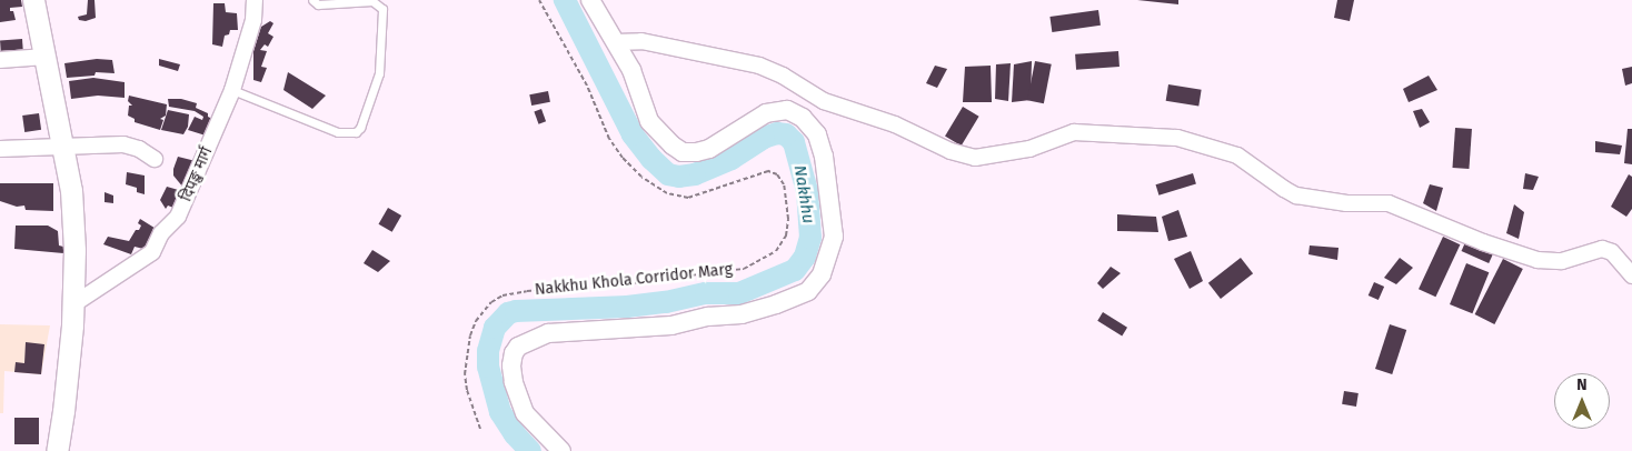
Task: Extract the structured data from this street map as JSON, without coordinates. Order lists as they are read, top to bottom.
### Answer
{
  "streets": {
    "street": ["दिपङ्ख मार्ग"],
    "path": ["Nakkhu Khola Corridor Marg"]
  },
  "water": ["Nakhhu"],
  "north": "top"
}
